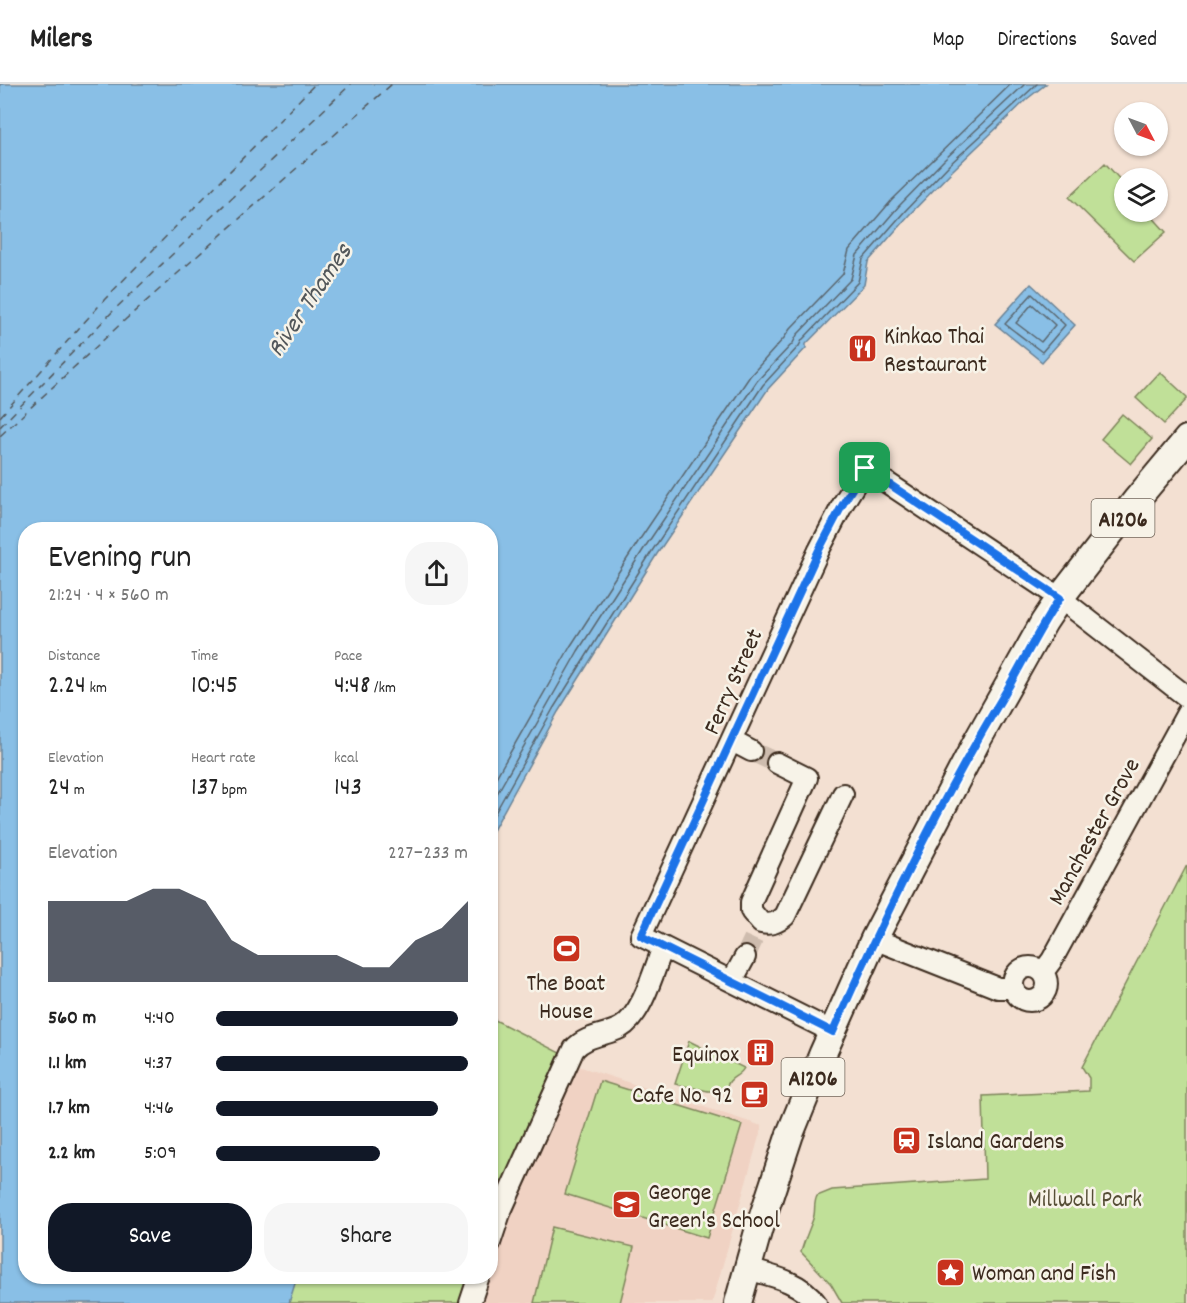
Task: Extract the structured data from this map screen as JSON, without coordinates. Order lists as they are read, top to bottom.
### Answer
{
  "streets": {
    "main road": ["A1206"],
    "street": ["Ferry Street", "Manchester Grove"]
  },
  "crossings": [
    ["A1206", "Ferry Street"],
    ["A1206", "Manchester Grove"]
  ],
  "water": ["River Thames"],
  "parks": ["Millwall Park"],
  "places": {
    "restaurant": ["Kinkao Thai Restaurant"],
    "sports": ["The Boat House"],
    "building": ["Equinox"],
    "cafe": ["Cafe No. 92"],
    "station": ["Island Gardens"],
    "school or university": ["George Green's School"],
    "place": ["Woman and Fish"]
  },
  "north": "bottom right",
  "page": {
    "header": "Milers",
    "nav": ["Map", "Directions", "Saved"],
    "heading": ["Evening run", "21:24 · 4 × 560 m"],
    "stats": [
      ["Distance", "2.24 km"],
      ["Time", "10:45"],
      ["Pace", "4:48 /km"],
      ["Elevation", "24 m"],
      ["Heart rate", "137 bpm"],
      ["kcal", "143"]
    ],
    "chart": ["Elevation", "227–233 m"],
    "list": [
      {
        "name": "560 m",
        "note": "4:40"
      },
      {
        "name": "1.1 km",
        "note": "4:37"
      },
      {
        "name": "1.7 km",
        "note": "4:46"
      },
      {
        "name": "2.2 km",
        "note": "5:09"
      }
    ],
    "buttons": ["Save", "Share"]
  }
}
